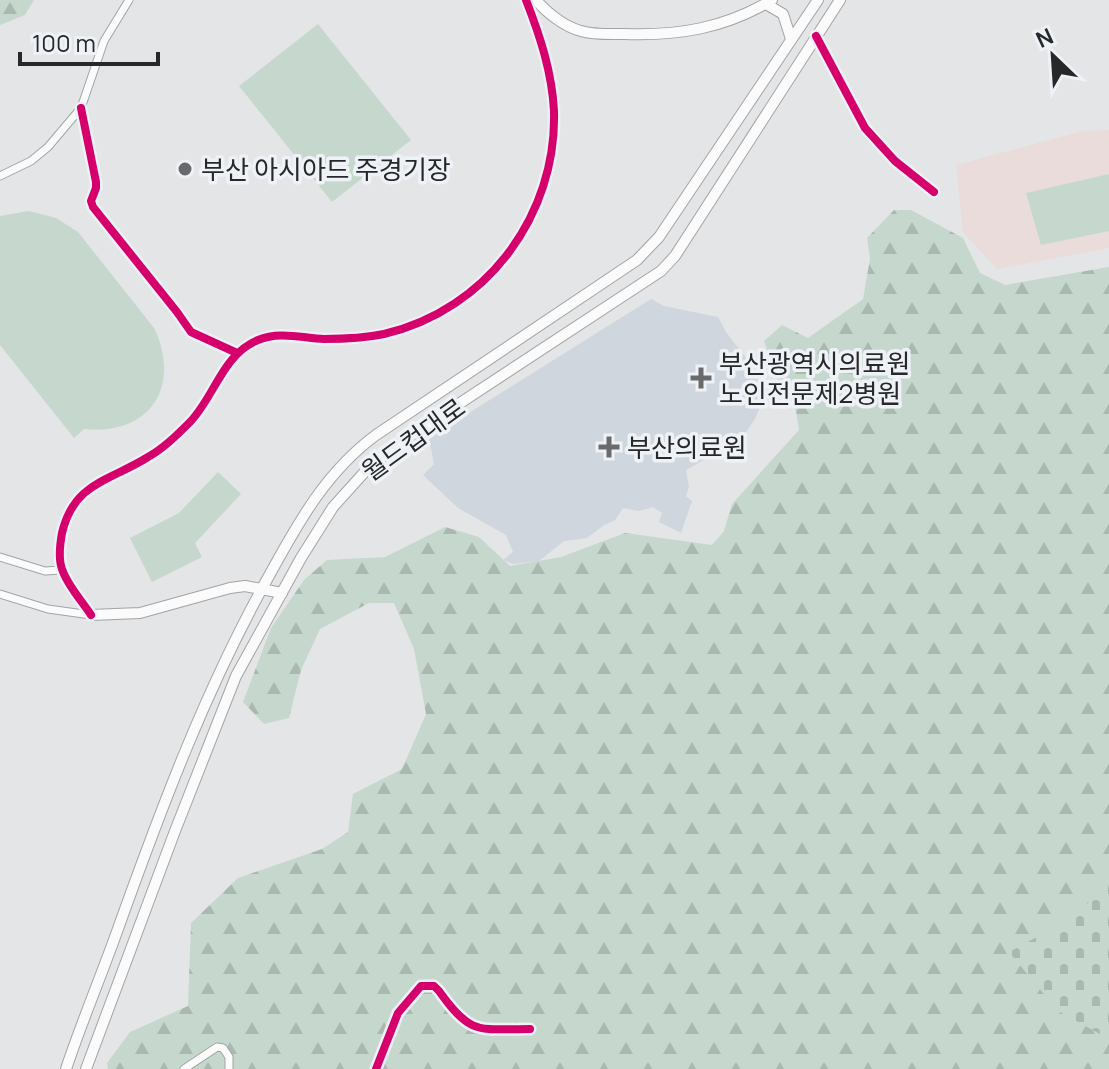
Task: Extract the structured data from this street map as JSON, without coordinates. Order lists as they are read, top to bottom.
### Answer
{
  "streets": {
    "main road": ["월드컵대로"]
  },
  "places": {
    "other": ["부산 아시아드 주경기장"],
    "health": ["부산광역시의료원 노인전문제2병원", "부산의료원"]
  },
  "scale_bar": "100 m",
  "north": "top left"
}
